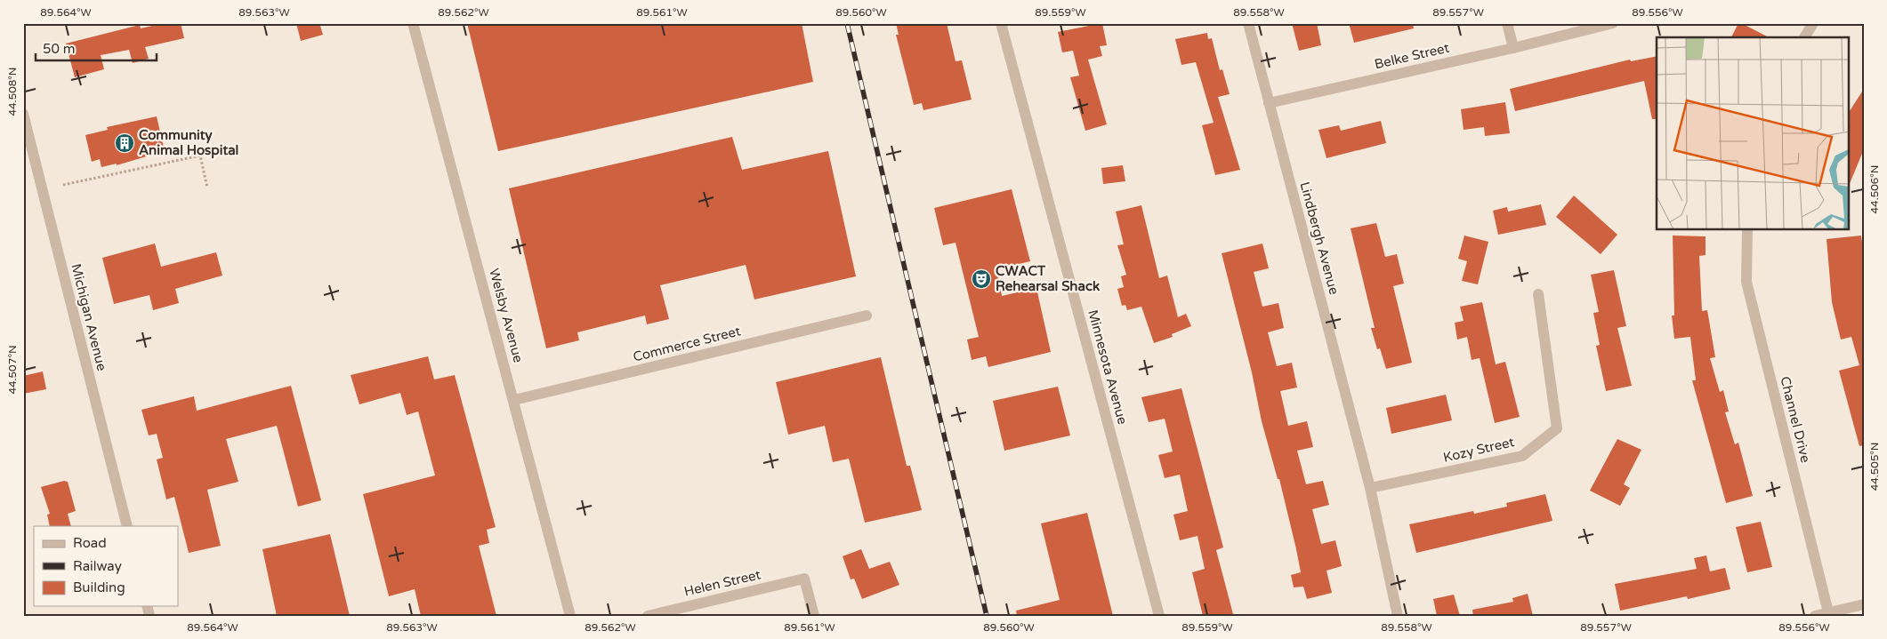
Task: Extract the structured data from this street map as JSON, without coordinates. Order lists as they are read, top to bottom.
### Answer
{
  "streets": {
    "street": [
      "Belke Street",
      "Lindbergh Avenue",
      "Welsby Avenue",
      "Michigan Avenue",
      "Commerce Street",
      "Minnesota Avenue",
      "Channel Drive",
      "Kozy Street",
      "Helen Street"
    ]
  },
  "crossings": [
    ["Belke Street", "Lindbergh Avenue"],
    ["Lindbergh Avenue", "Kozy Street"],
    ["Welsby Avenue", "Commerce Street"]
  ],
  "places": {
    "building": ["Community Animal Hospital"],
    "theatre": ["CWACT Rehearsal Shack"]
  },
  "legend": ["Road", "Railway", "Building"],
  "scale_bar": "50 m",
  "coordinates": [
    "89.564°W",
    "89.563°W",
    "89.562°W",
    "89.561°W",
    "89.560°W",
    "89.559°W",
    "89.558°W",
    "89.557°W",
    "89.556°W",
    "44.508°N",
    "44.506°N",
    "44.507°N",
    "44.505°N"
  ]
}
